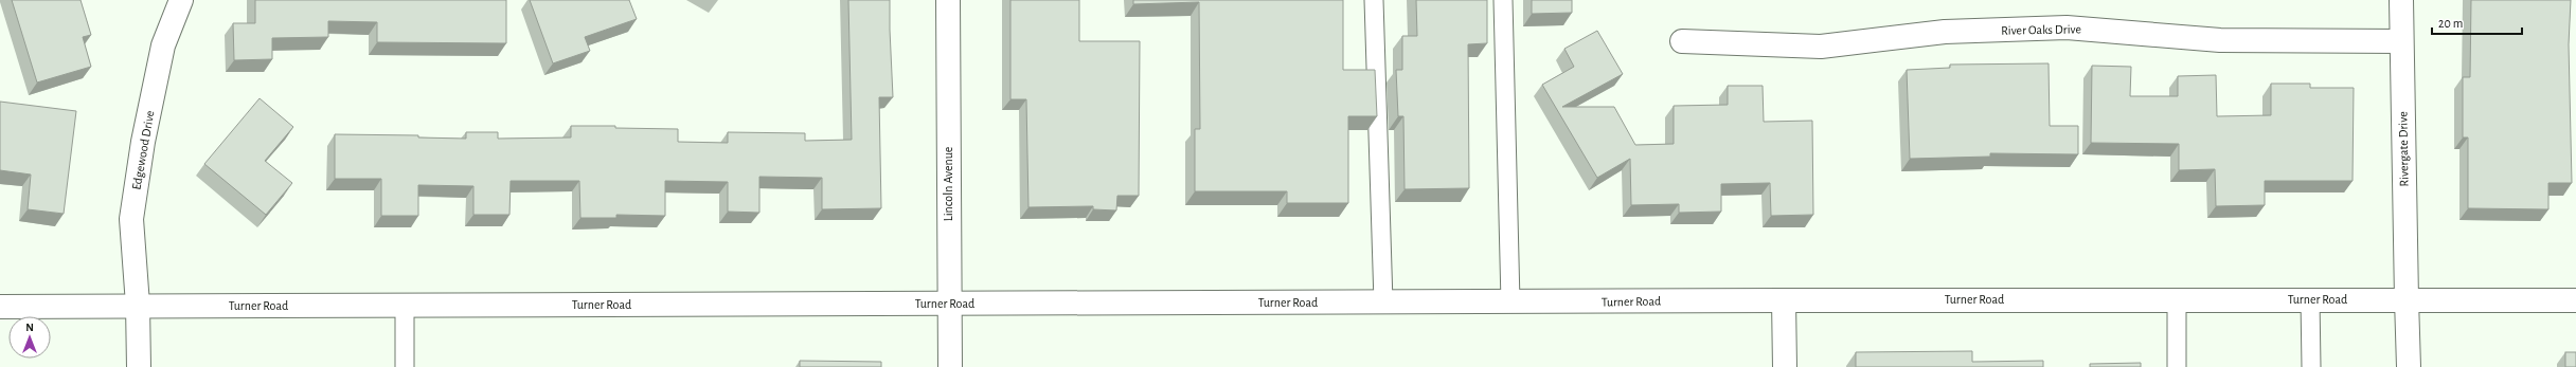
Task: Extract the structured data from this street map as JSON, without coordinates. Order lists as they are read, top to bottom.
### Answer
{
  "streets": {
    "main road": [
      "River Oaks Drive",
      "Rivergate Drive",
      "Edgewood Drive",
      "Lincoln Avenue",
      "Turner Road"
    ]
  },
  "crossings": [
    ["River Oaks Drive", "Rivergate Drive"],
    ["Rivergate Drive", "Turner Road"],
    ["Edgewood Drive", "Turner Road"],
    ["Lincoln Avenue", "Turner Road"]
  ],
  "scale_bar": "20 m",
  "north": "top"
}
